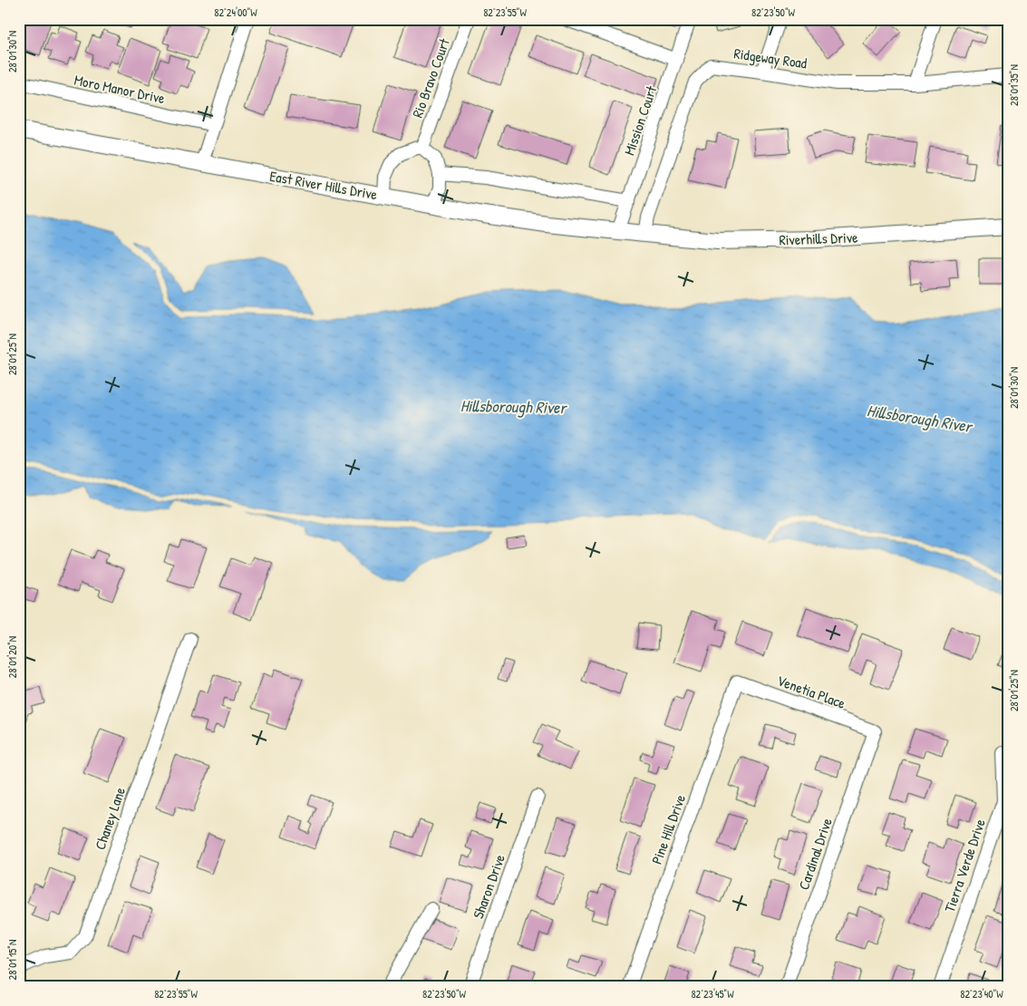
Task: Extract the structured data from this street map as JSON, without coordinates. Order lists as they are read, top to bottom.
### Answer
{
  "streets": {
    "street": [
      "Ridgeway Road",
      "Rio Bravo Court",
      "Moro Manor Drive",
      "Mission Court",
      "East River Hills Drive",
      "Riverhills Drive",
      "Venetia Place",
      "Chaney Lane",
      "Pine Hill Drive",
      "Cardinal Drive",
      "Tierra Verde Drive",
      "Sharon Drive"
    ]
  },
  "crossings": [
    ["Ridgeway Road", "Riverhills Drive"],
    ["Rio Bravo Court", "East River Hills Drive"],
    ["Mission Court", "East River Hills Drive"],
    ["Mission Court", "Riverhills Drive"],
    ["East River Hills Drive", "Riverhills Drive"],
    ["Venetia Place", "Pine Hill Drive"],
    ["Venetia Place", "Cardinal Drive"]
  ],
  "water": ["Hillsborough River"],
  "coordinates": [
    "82°24'00\"W",
    "82°23'55\"W",
    "82°23'50\"W",
    "28°01'30\"N",
    "28°01'35\"N",
    "28°01'25\"N",
    "28°01'20\"N",
    "28°01'15\"N",
    "82°23'45\"W",
    "82°23'40\"W"
  ]
}
